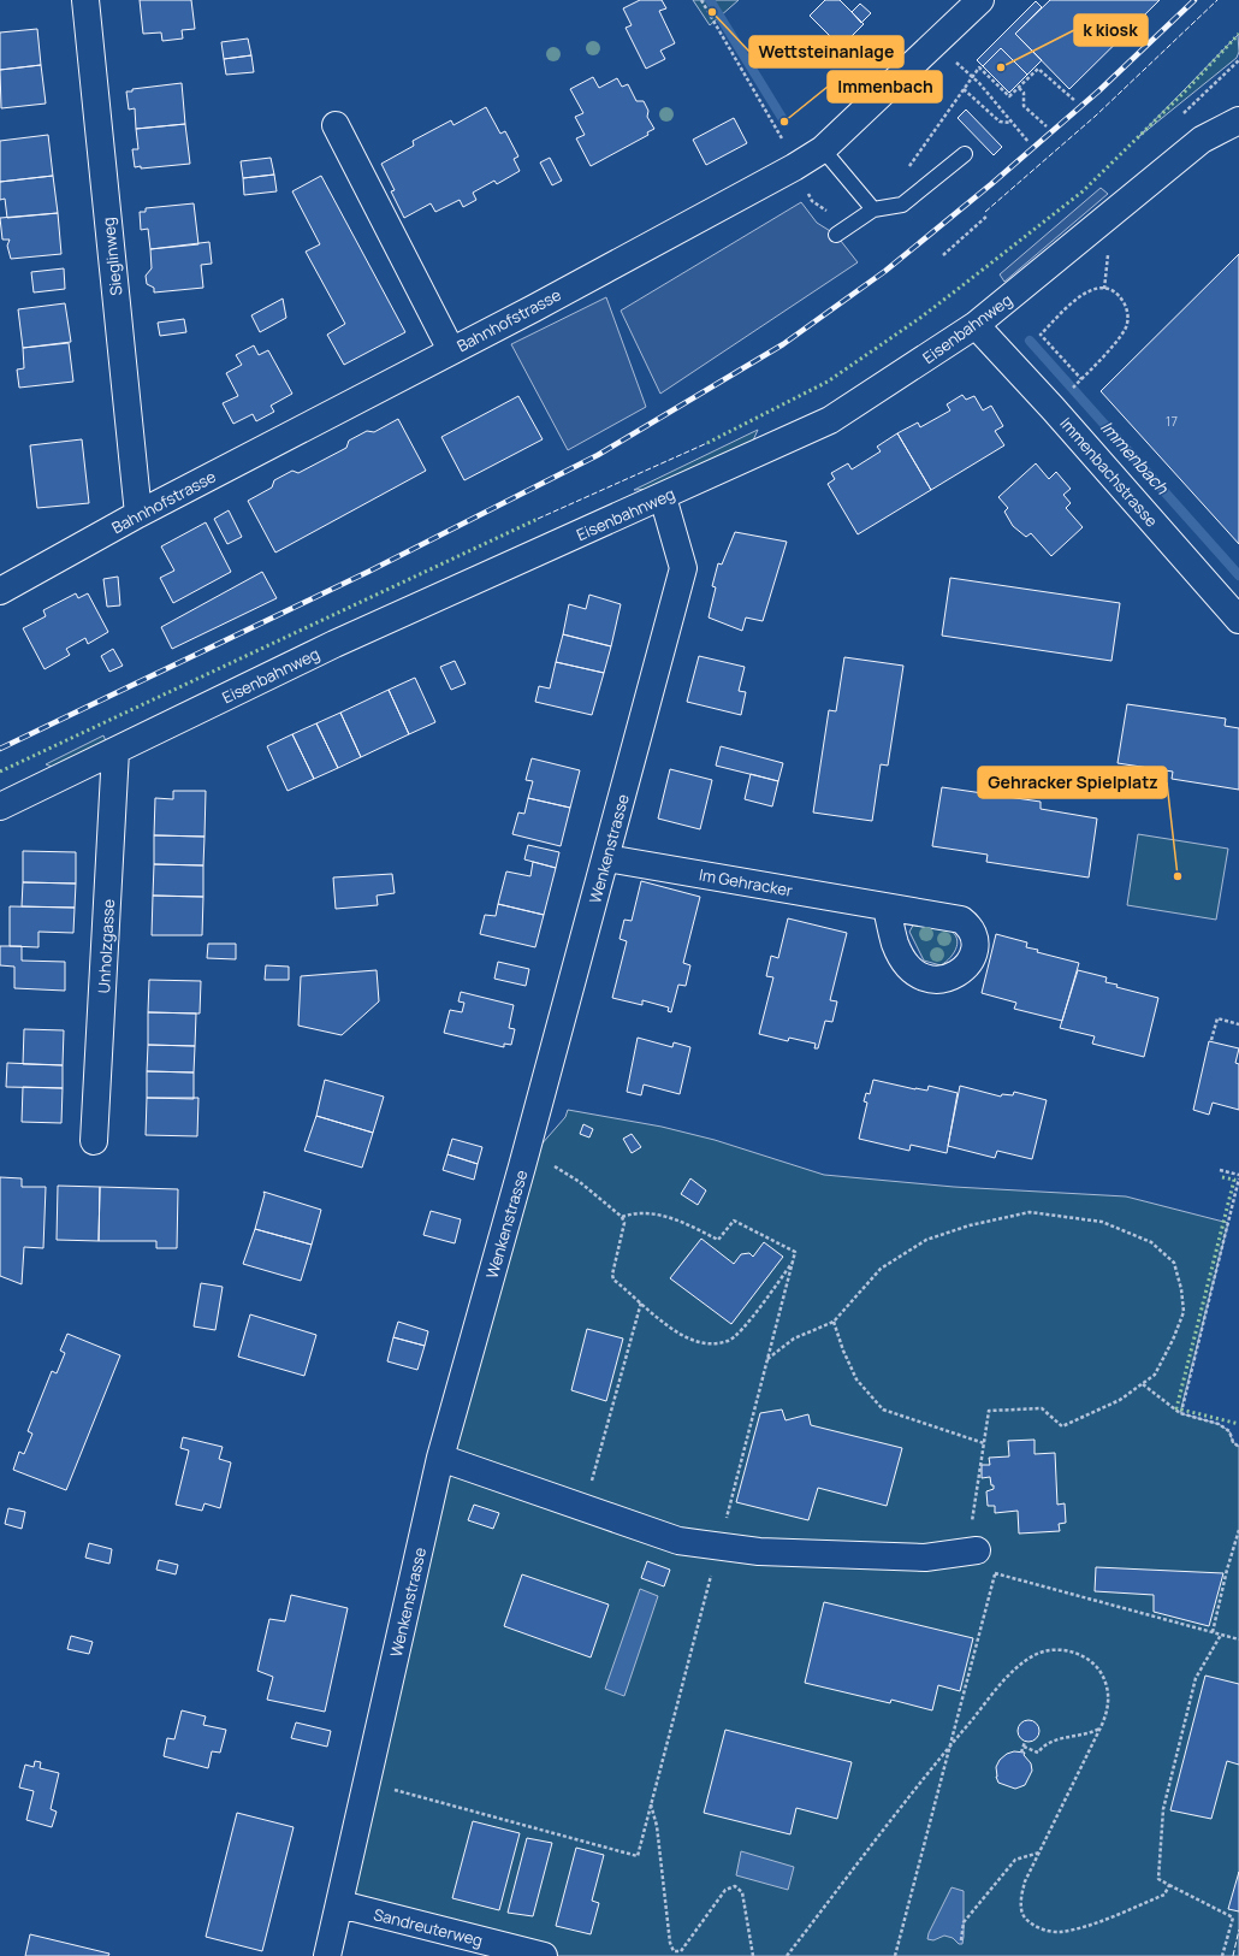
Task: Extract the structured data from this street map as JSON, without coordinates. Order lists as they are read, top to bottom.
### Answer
{
  "streets": {
    "street": [
      "Sieglinweg",
      "Bahnhofstrasse",
      "Eisenbahnweg",
      "Immenbachstrasse",
      "Wenkenstrasse",
      "Im Gehracker",
      "Unholzgasse",
      "Sandreuterweg"
    ]
  },
  "crossings": [
    ["Sieglinweg", "Bahnhofstrasse"],
    ["Eisenbahnweg", "Immenbachstrasse"],
    ["Eisenbahnweg", "Wenkenstrasse"],
    ["Eisenbahnweg", "Unholzgasse"],
    ["Wenkenstrasse", "Im Gehracker"],
    ["Wenkenstrasse", "Sandreuterweg"]
  ],
  "water": ["Immenbach"],
  "places": [
    "Wettsteinanlage",
    "k kiosk",
    "Immenbach",
    "Gehracker Spielplatz"
  ],
  "house_numbers": ["17"]
}
